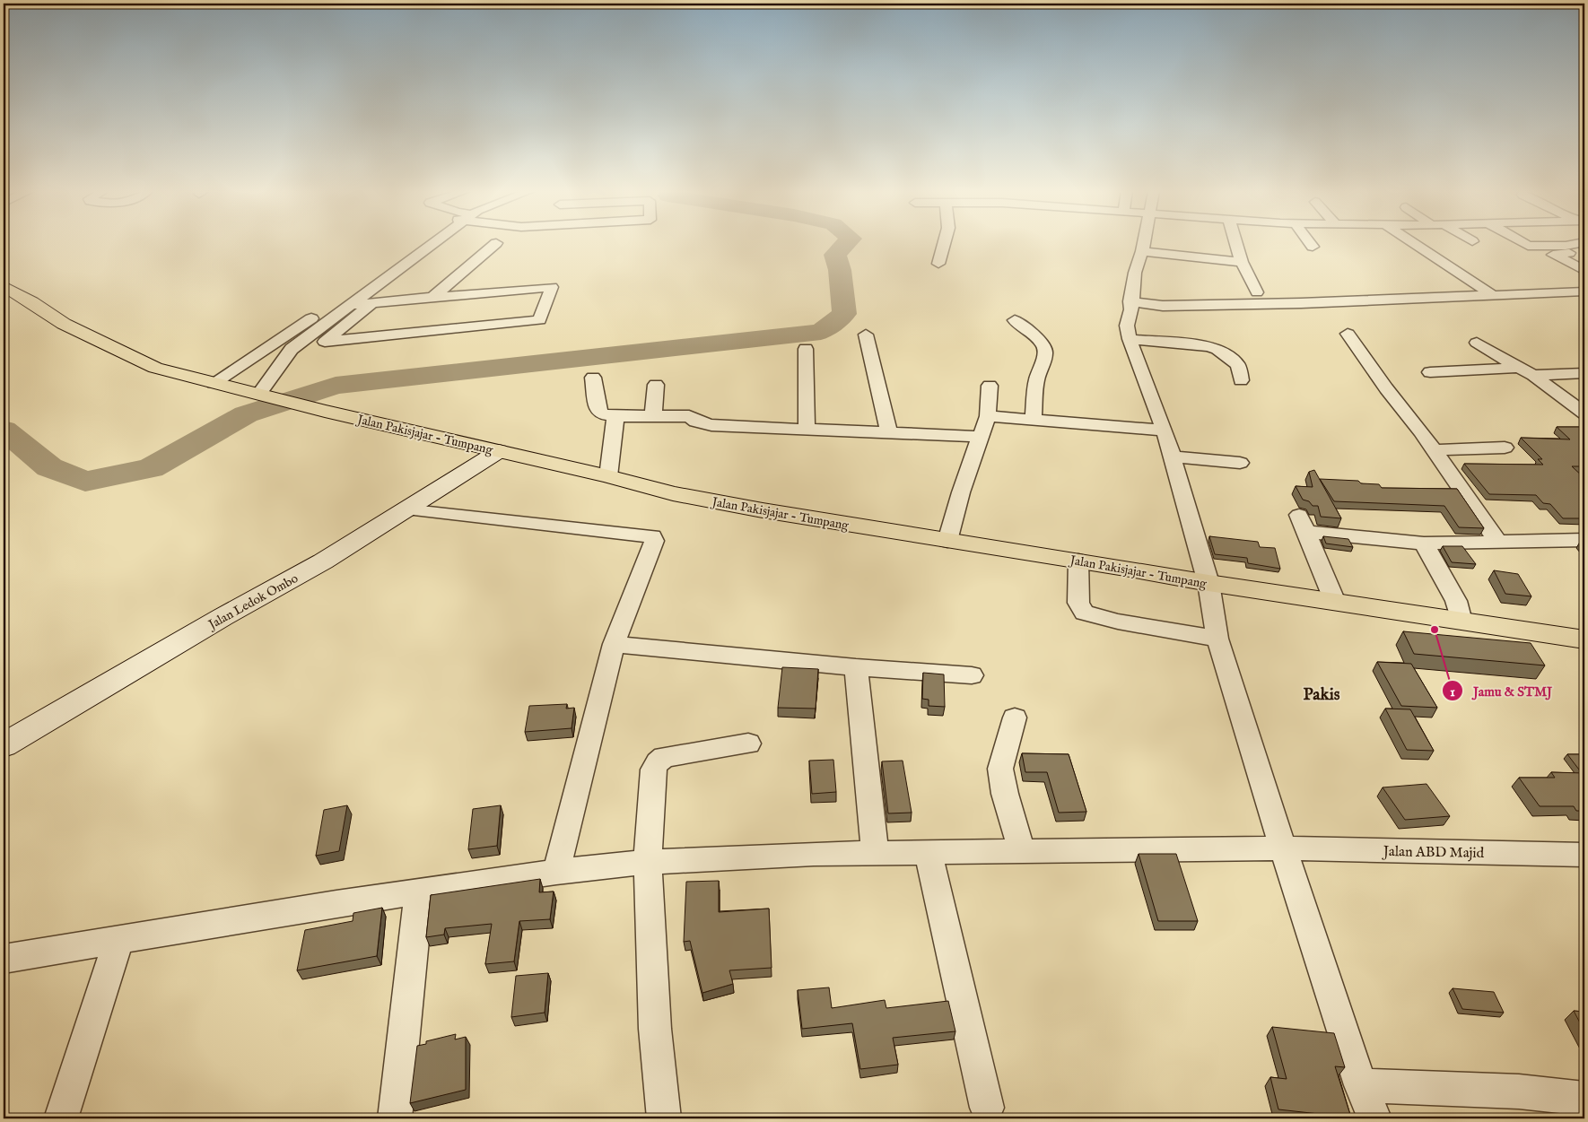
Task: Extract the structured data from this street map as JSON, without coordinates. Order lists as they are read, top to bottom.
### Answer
{
  "streets": {
    "main road": ["Jalan Pakisjajar - Tumpang"],
    "street": ["Jalan Ledok Ombo", "Jalan ABD Majid"]
  },
  "crossings": [
    ["Jalan Pakisjajar - Tumpang", "Jalan Ledok Ombo"]
  ],
  "districts": ["Pakis"],
  "places": ["Jamu & STMJ"]
}
